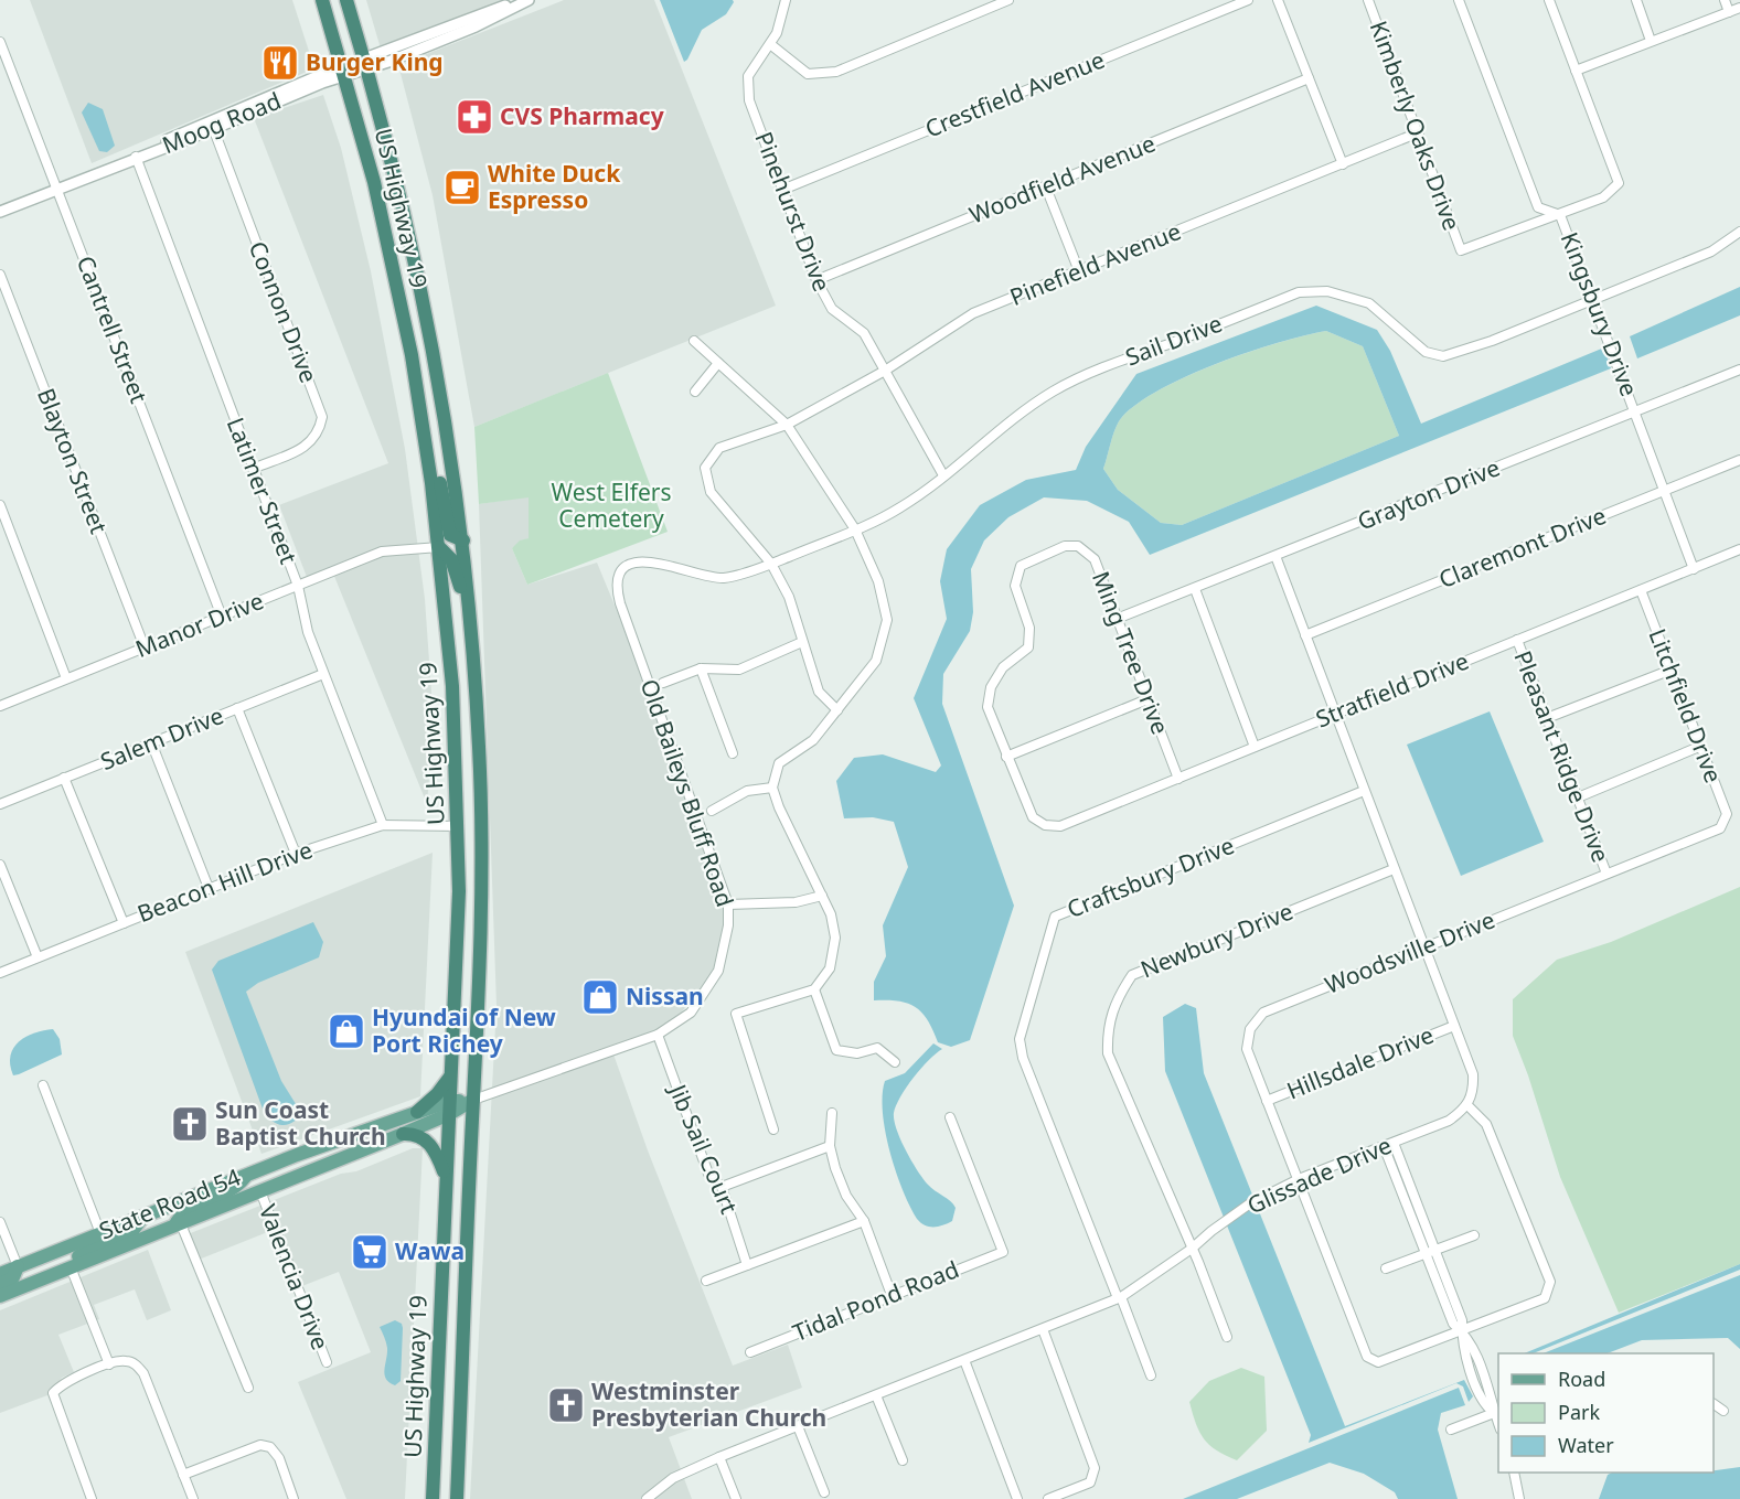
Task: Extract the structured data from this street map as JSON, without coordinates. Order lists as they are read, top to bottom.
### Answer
{
  "streets": {
    "highway": ["US Highway 19"],
    "main road": ["State Road 54"],
    "street": [
      "Crestfield Avenue",
      "Moog Road",
      "Kimberly Oaks Drive",
      "Woodfield Avenue",
      "Pinehurst Drive",
      "Pinefield Avenue",
      "Connon Drive",
      "Kingsbury Drive",
      "Cantrell Street",
      "Sail Drive",
      "Blayton Street",
      "Latimer Street",
      "Grayton Drive",
      "Claremont Drive",
      "Manor Drive",
      "Ming Tree Drive",
      "Stratfield Drive",
      "Litchfield Drive",
      "Salem Drive",
      "Pleasant Ridge Drive",
      "Old Baileys Bluff Road",
      "Craftsbury Drive",
      "Beacon Hill Drive",
      "Newbury Drive",
      "Woodsville Drive",
      "Hillsdale Drive",
      "Jib Sail Court",
      "Glissade Drive",
      "Valencia Drive",
      "Tidal Pond Road"
    ]
  },
  "crossings": [
    ["Crestfield Avenue", "Pinehurst Drive"],
    ["Moog Road", "US Highway 19"],
    ["Moog Road", "Connon Drive"],
    ["Moog Road", "Cantrell Street"],
    ["Moog Road", "Latimer Street"],
    ["Kimberly Oaks Drive", "Pinefield Avenue"],
    ["Kimberly Oaks Drive", "Kingsbury Drive"],
    ["Woodfield Avenue", "Pinehurst Drive"],
    ["US Highway 19", "Manor Drive"],
    ["US Highway 19", "Old Baileys Bluff Road"],
    ["US Highway 19", "Beacon Hill Drive"],
    ["US Highway 19", "State Road 54"],
    ["Pinehurst Drive", "Pinefield Avenue"],
    ["Pinehurst Drive", "Sail Drive"],
    ["Pinefield Avenue", "Sail Drive"],
    ["Connon Drive", "Latimer Street"],
    ["Kingsbury Drive", "Sail Drive"],
    ["Kingsbury Drive", "Grayton Drive"],
    ["Kingsbury Drive", "Claremont Drive"],
    ["Kingsbury Drive", "Stratfield Drive"],
    ["Cantrell Street", "Manor Drive"],
    ["Sail Drive", "Old Baileys Bluff Road"],
    ["Blayton Street", "Manor Drive"],
    ["Latimer Street", "Manor Drive"],
    ["Latimer Street", "Salem Drive"],
    ["Latimer Street", "Beacon Hill Drive"],
    ["Grayton Drive", "Ming Tree Drive"],
    ["Ming Tree Drive", "Stratfield Drive"],
    ["Stratfield Drive", "Litchfield Drive"],
    ["Stratfield Drive", "Pleasant Ridge Drive"],
    ["Litchfield Drive", "Woodsville Drive"],
    ["Pleasant Ridge Drive", "Woodsville Drive"],
    ["Old Baileys Bluff Road", "Jib Sail Court"],
    ["Old Baileys Bluff Road", "State Road 54"],
    ["Craftsbury Drive", "Glissade Drive"],
    ["Newbury Drive", "Glissade Drive"],
    ["Woodsville Drive", "Hillsdale Drive"],
    ["Woodsville Drive", "Glissade Drive"],
    ["State Road 54", "Valencia Drive"]
  ],
  "parks": ["West Elfers Cemetery"],
  "places": {
    "restaurant": ["Burger King"],
    "pharmacy": ["CVS Pharmacy"],
    "cafe": ["White Duck Espresso"],
    "shop": ["Nissan", "Hyundai of New Port Richey"],
    "church": ["Sun Coast Baptist Church", "Westminster Presbyterian Church"],
    "supermarket": ["Wawa"]
  },
  "legend": ["Road", "Park", "Water"]
}
